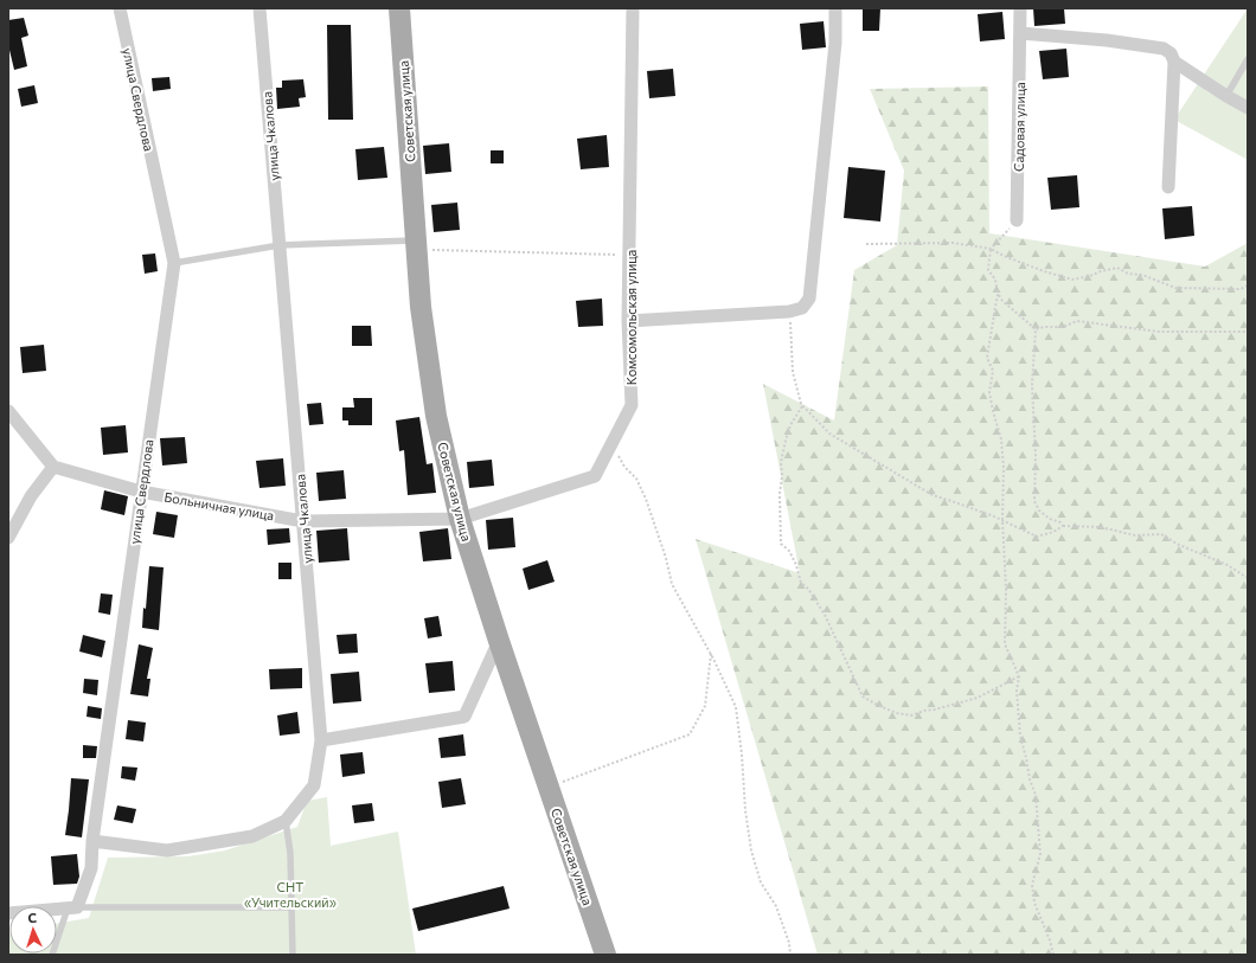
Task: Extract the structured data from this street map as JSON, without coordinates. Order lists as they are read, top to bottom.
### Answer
{
  "streets": {
    "main road": ["Советская улица"],
    "street": [
      "улица Свердлова",
      "Садовая улица",
      "улица Чкалова",
      "Комсомольская улица",
      "Больничная улица"
    ]
  },
  "crossings": [
    ["улица Свердлова", "улица Чкалова"],
    ["улица Свердлова", "Больничная улица"],
    ["Советская улица", "Комсомольская улица"],
    ["Советская улица", "Больничная улица"],
    ["улица Чкалова", "Больничная улица"],
    ["Комсомольская улица", "Больничная улица"]
  ],
  "parks": ["СНТ «Учительский»"],
  "north": "top"
}
